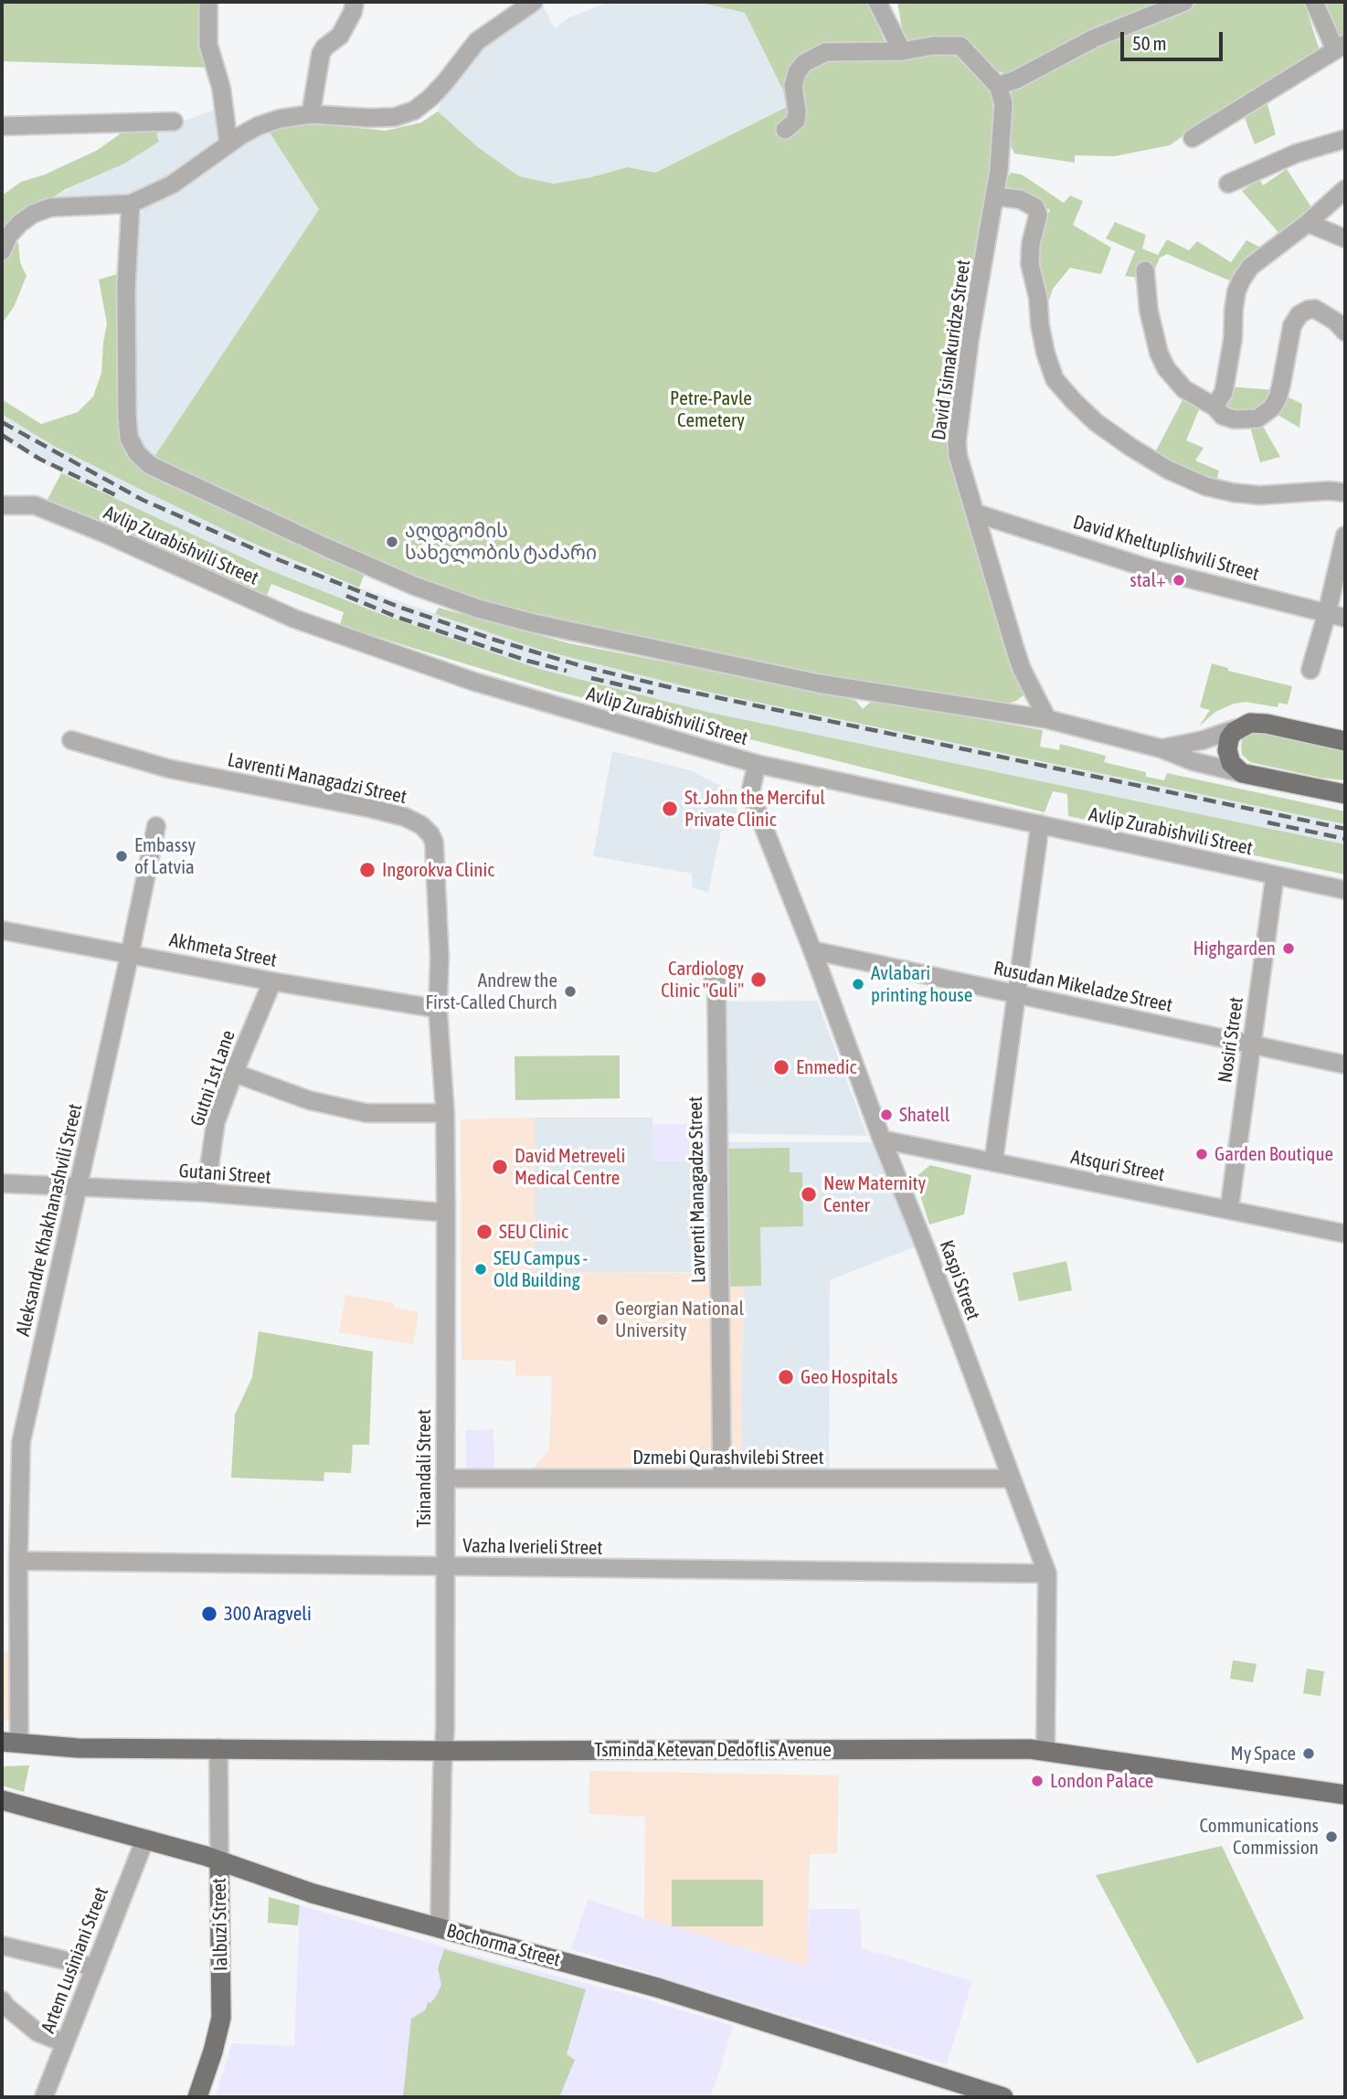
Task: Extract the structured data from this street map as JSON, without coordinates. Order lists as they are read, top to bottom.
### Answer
{
  "streets": {
    "main road": ["Tsminda Ketevan Dedoflis Avenue", "Ialbuzi Street", "Bochorma Street"],
    "street": [
      "David Tsimakuridze Street",
      "Avlip Zurabishvili Street",
      "David Kheltuplishvili Street",
      "Lavrenti Managadzi Street",
      "Akhmeta Street",
      "Rusudan Mikeladze Street",
      "Nosiri Street",
      "Gutni 1st Lane",
      "Atsquri Street",
      "Gutani Street",
      "Lavrenti Managadze Street",
      "Aleksandre Khakhanashvili Street",
      "Kaspi Street",
      "Dzmebi Qurashvilebi Street",
      "Tsinandali Street",
      "Vazha Iverieli Street",
      "Artem Lusiniani Street"
    ]
  },
  "crossings": [
    ["David Tsimakuridze Street", "David Kheltuplishvili Street"],
    ["Avlip Zurabishvili Street", "Nosiri Street"],
    ["Avlip Zurabishvili Street", "Kaspi Street"],
    ["Lavrenti Managadzi Street", "Akhmeta Street"],
    ["Lavrenti Managadzi Street", "Tsinandali Street"],
    ["Akhmeta Street", "Gutni 1st Lane"],
    ["Akhmeta Street", "Aleksandre Khakhanashvili Street"],
    ["Akhmeta Street", "Tsinandali Street"],
    ["Rusudan Mikeladze Street", "Nosiri Street"],
    ["Rusudan Mikeladze Street", "Kaspi Street"],
    ["Nosiri Street", "Atsquri Street"],
    ["Gutni 1st Lane", "Gutani Street"],
    ["Atsquri Street", "Kaspi Street"],
    ["Gutani Street", "Aleksandre Khakhanashvili Street"],
    ["Gutani Street", "Tsinandali Street"],
    ["Lavrenti Managadze Street", "Dzmebi Qurashvilebi Street"],
    ["Aleksandre Khakhanashvili Street", "Vazha Iverieli Street"],
    ["Aleksandre Khakhanashvili Street", "Tsminda Ketevan Dedoflis Avenue"],
    ["Kaspi Street", "Dzmebi Qurashvilebi Street"],
    ["Kaspi Street", "Vazha Iverieli Street"],
    ["Kaspi Street", "Tsminda Ketevan Dedoflis Avenue"],
    ["Dzmebi Qurashvilebi Street", "Tsinandali Street"],
    ["Tsinandali Street", "Vazha Iverieli Street"],
    ["Tsinandali Street", "Tsminda Ketevan Dedoflis Avenue"],
    ["Tsinandali Street", "Bochorma Street"],
    ["Tsminda Ketevan Dedoflis Avenue", "Ialbuzi Street"],
    ["Ialbuzi Street", "Bochorma Street"],
    ["Bochorma Street", "Artem Lusiniani Street"]
  ],
  "parks": ["Petre-Pavle Cemetery"],
  "places": [
    "აღდგომის სახელობის ტაძარი",
    "stal+",
    "St. John the Merciful Private Clinic",
    "Embassy of Latvia",
    "Ingorokva Clinic",
    "Highgarden",
    "Cardiology Clinic \"Guli\"",
    "Avlabari printing house",
    "Andrew the First-Called Church",
    "Enmedic",
    "Shatell",
    "Garden Boutique",
    "David Metreveli Medical Centre",
    "New Maternity Center",
    "SEU Clinic",
    "SEU Campus - Old Building",
    "Georgian National University",
    "Geo Hospitals",
    "300 Aragveli",
    "My Space",
    "London Palace",
    "Communications Commission"
  ],
  "scale_bar": "50 m"
}
